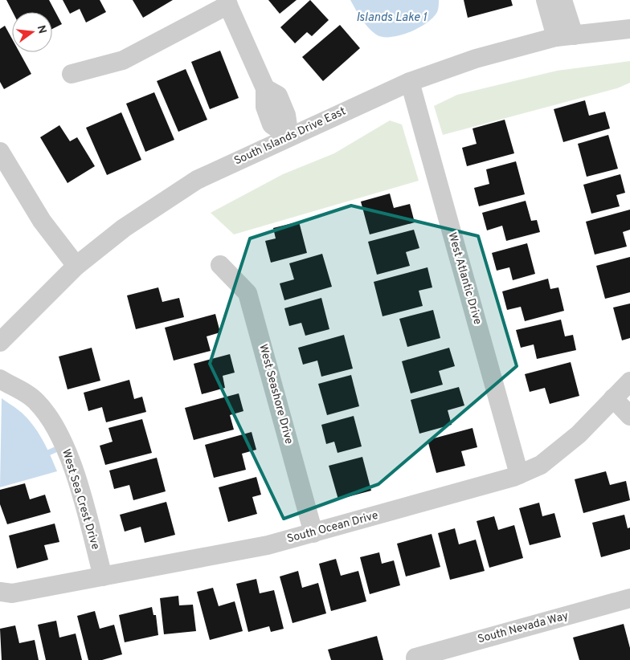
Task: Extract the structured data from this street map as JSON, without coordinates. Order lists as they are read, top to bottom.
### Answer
{
  "streets": {
    "street": [
      "South Islands Drive East",
      "West Atlantic Drive",
      "West Seashore Drive",
      "West Sea Crest Drive",
      "South Ocean Drive",
      "South Nevada Way"
    ]
  },
  "crossings": [
    ["South Islands Drive East", "West Atlantic Drive"],
    ["West Atlantic Drive", "South Ocean Drive"],
    ["West Seashore Drive", "South Ocean Drive"],
    ["West Sea Crest Drive", "South Ocean Drive"]
  ],
  "water": ["Islands Lake 1"],
  "north": "right"
}
